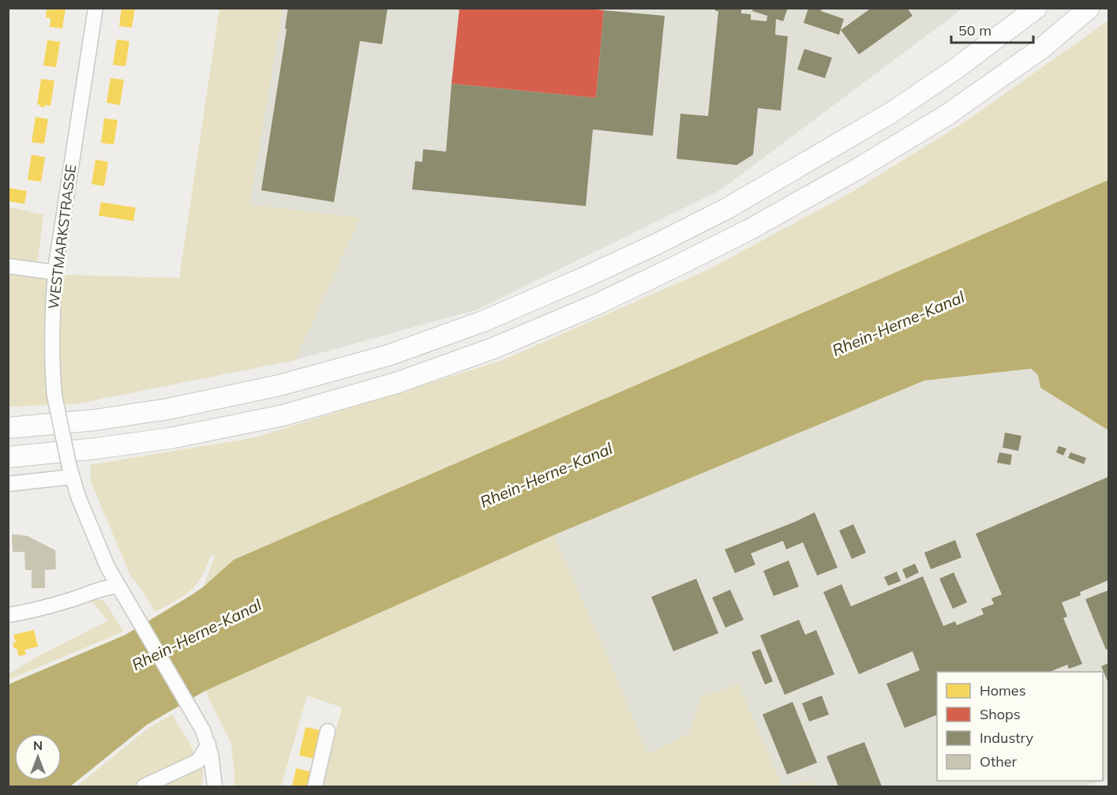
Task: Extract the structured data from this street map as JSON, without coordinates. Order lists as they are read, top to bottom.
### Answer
{
  "streets": {
    "street": ["WESTMARKSTRASSE"]
  },
  "water": ["Rhein-Herne-Kanal"],
  "legend": [
    "Homes",
    "Shops",
    "Industry",
    "Other"
  ],
  "scale_bar": "50 m",
  "north": "top"
}
